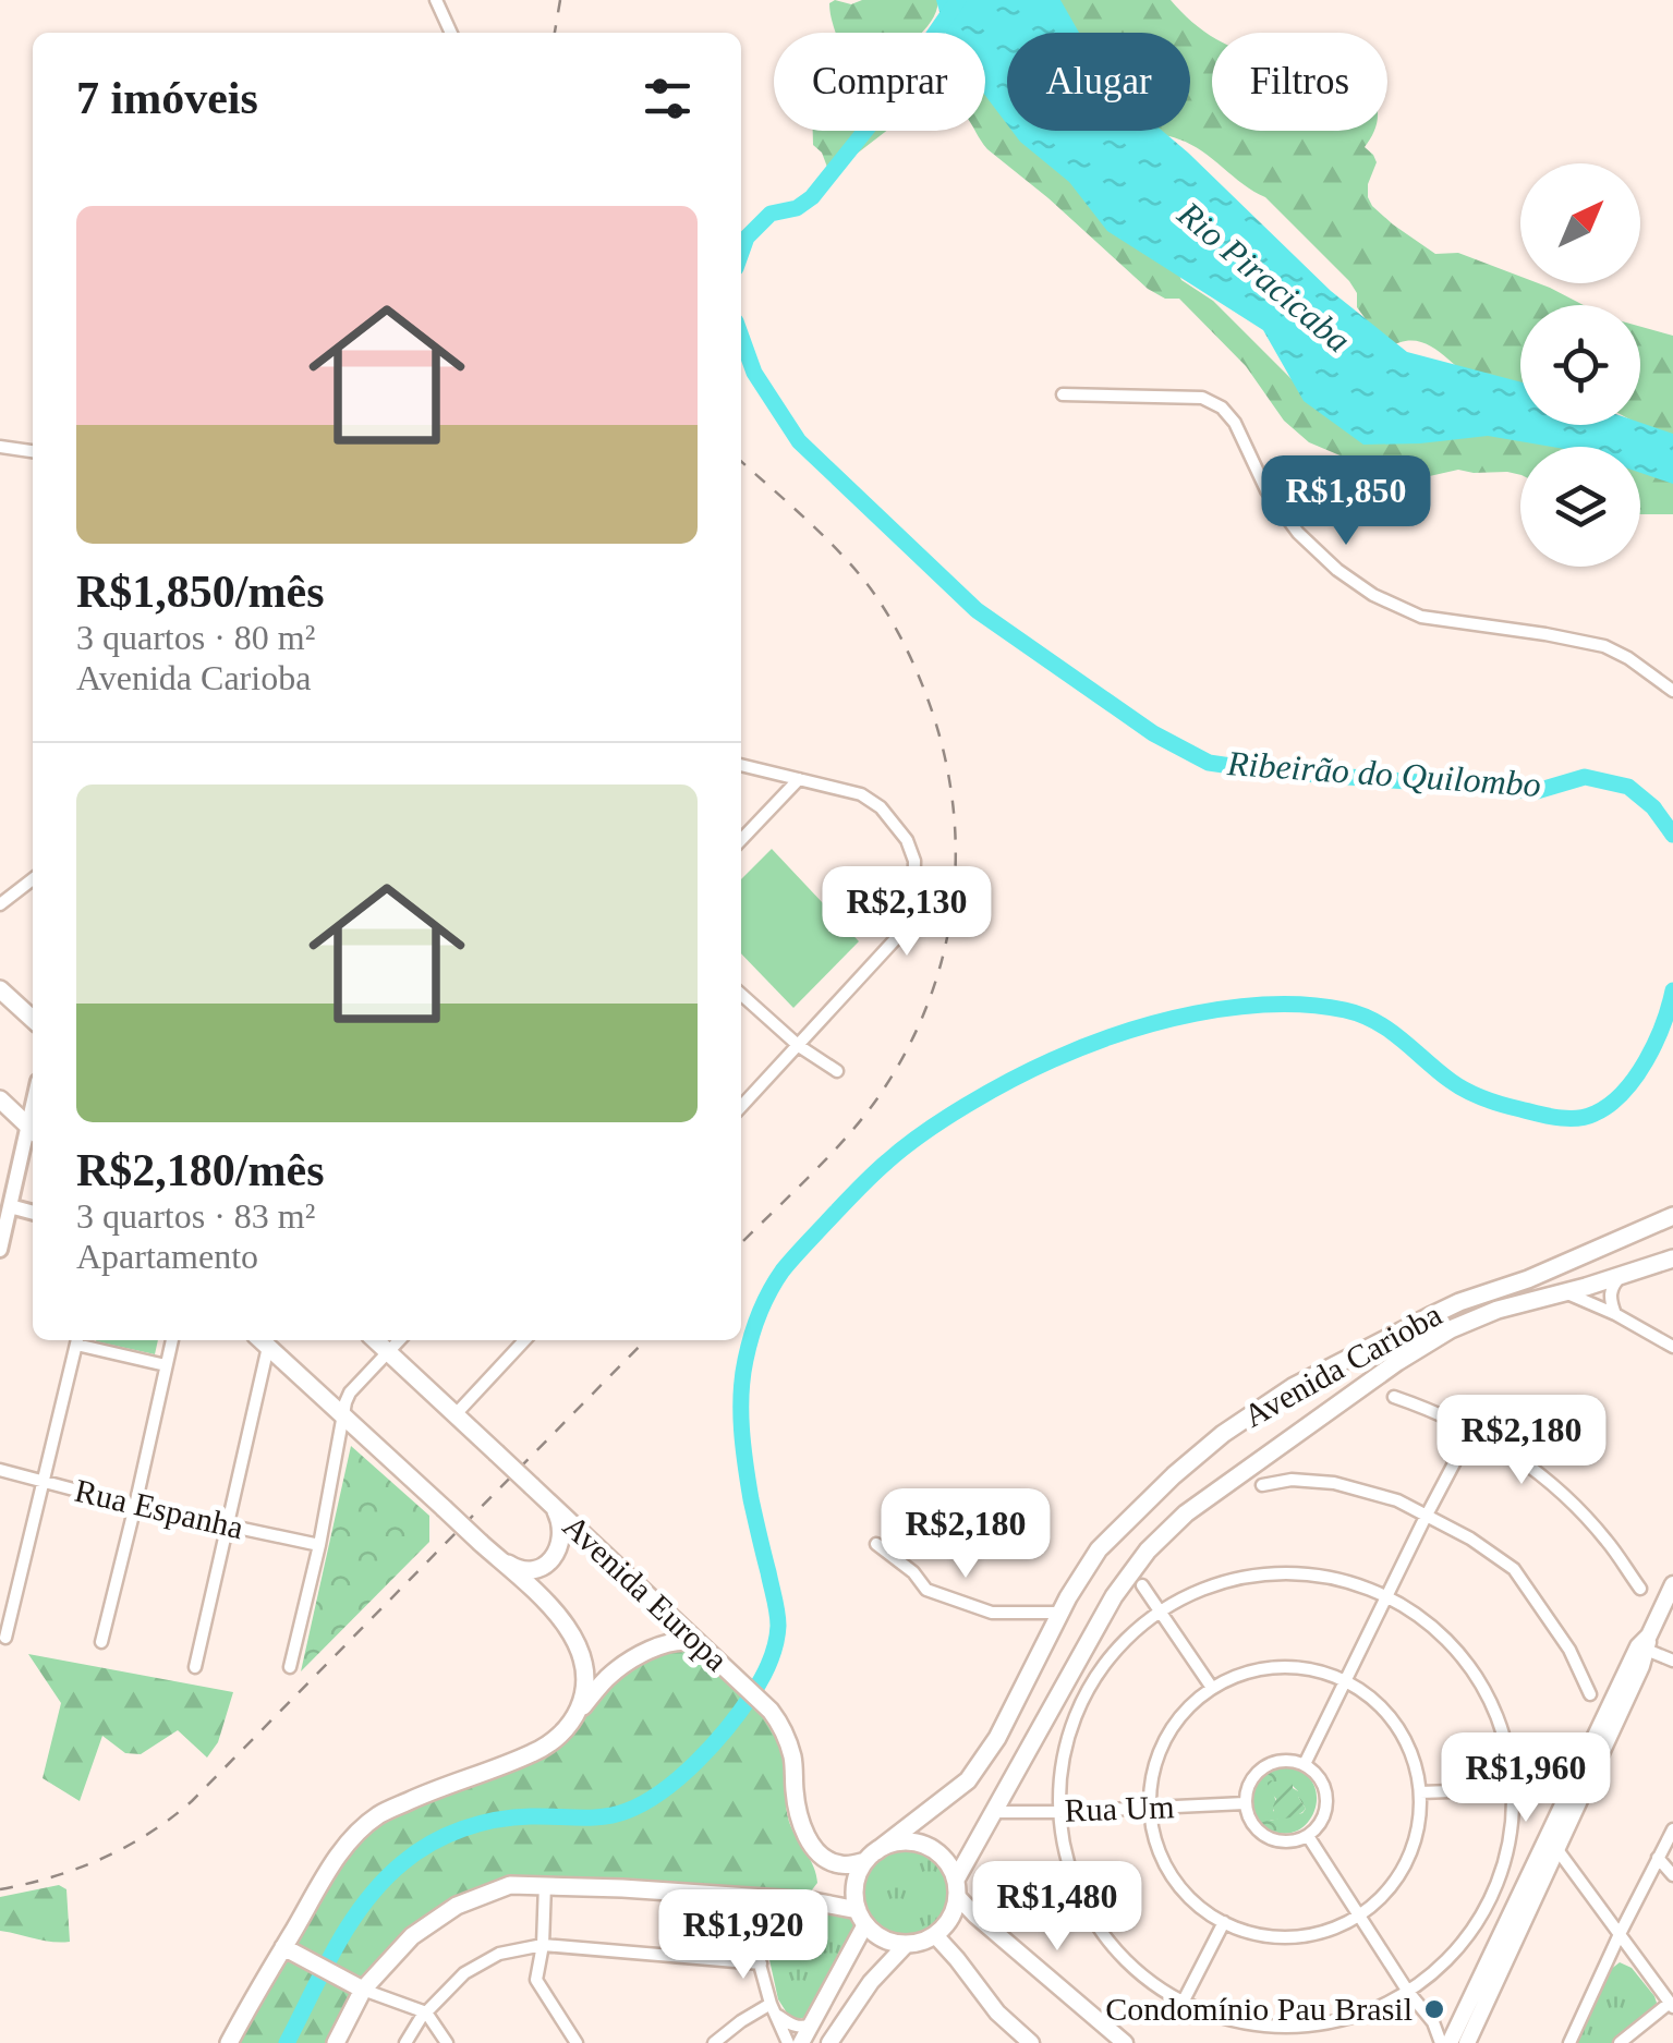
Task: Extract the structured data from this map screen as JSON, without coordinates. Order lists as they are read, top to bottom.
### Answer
{
  "streets": {
    "main road": ["Avenida Carioba", "Avenida Europa"],
    "street": ["Rua Espanha", "Rua Um"]
  },
  "crossings": [
    ["Avenida Carioba", "Avenida Europa"],
    ["Avenida Carioba", "Rua Um"]
  ],
  "water": ["Rio Piracicaba", "Ribeirão do Quilombo"],
  "places": ["Condomínio Pau Brasil"],
  "north": "top right",
  "page": {
    "chip": ["Comprar", "Alugar", "Filtros"],
    "heading": "7 imóveis",
    "list": [
      {
        "name": "R$1,850/mês",
        "note": "3 quartos · 80 m² · Avenida Carioba"
      },
      {
        "name": "R$2,180/mês",
        "note": "3 quartos · 83 m² · Apartamento"
      }
    ],
    "price": [
      "R$1,850",
      "R$2,130",
      "R$2,180",
      "R$2,180",
      "R$1,960",
      "R$1,480",
      "R$1,920"
    ]
  }
}
